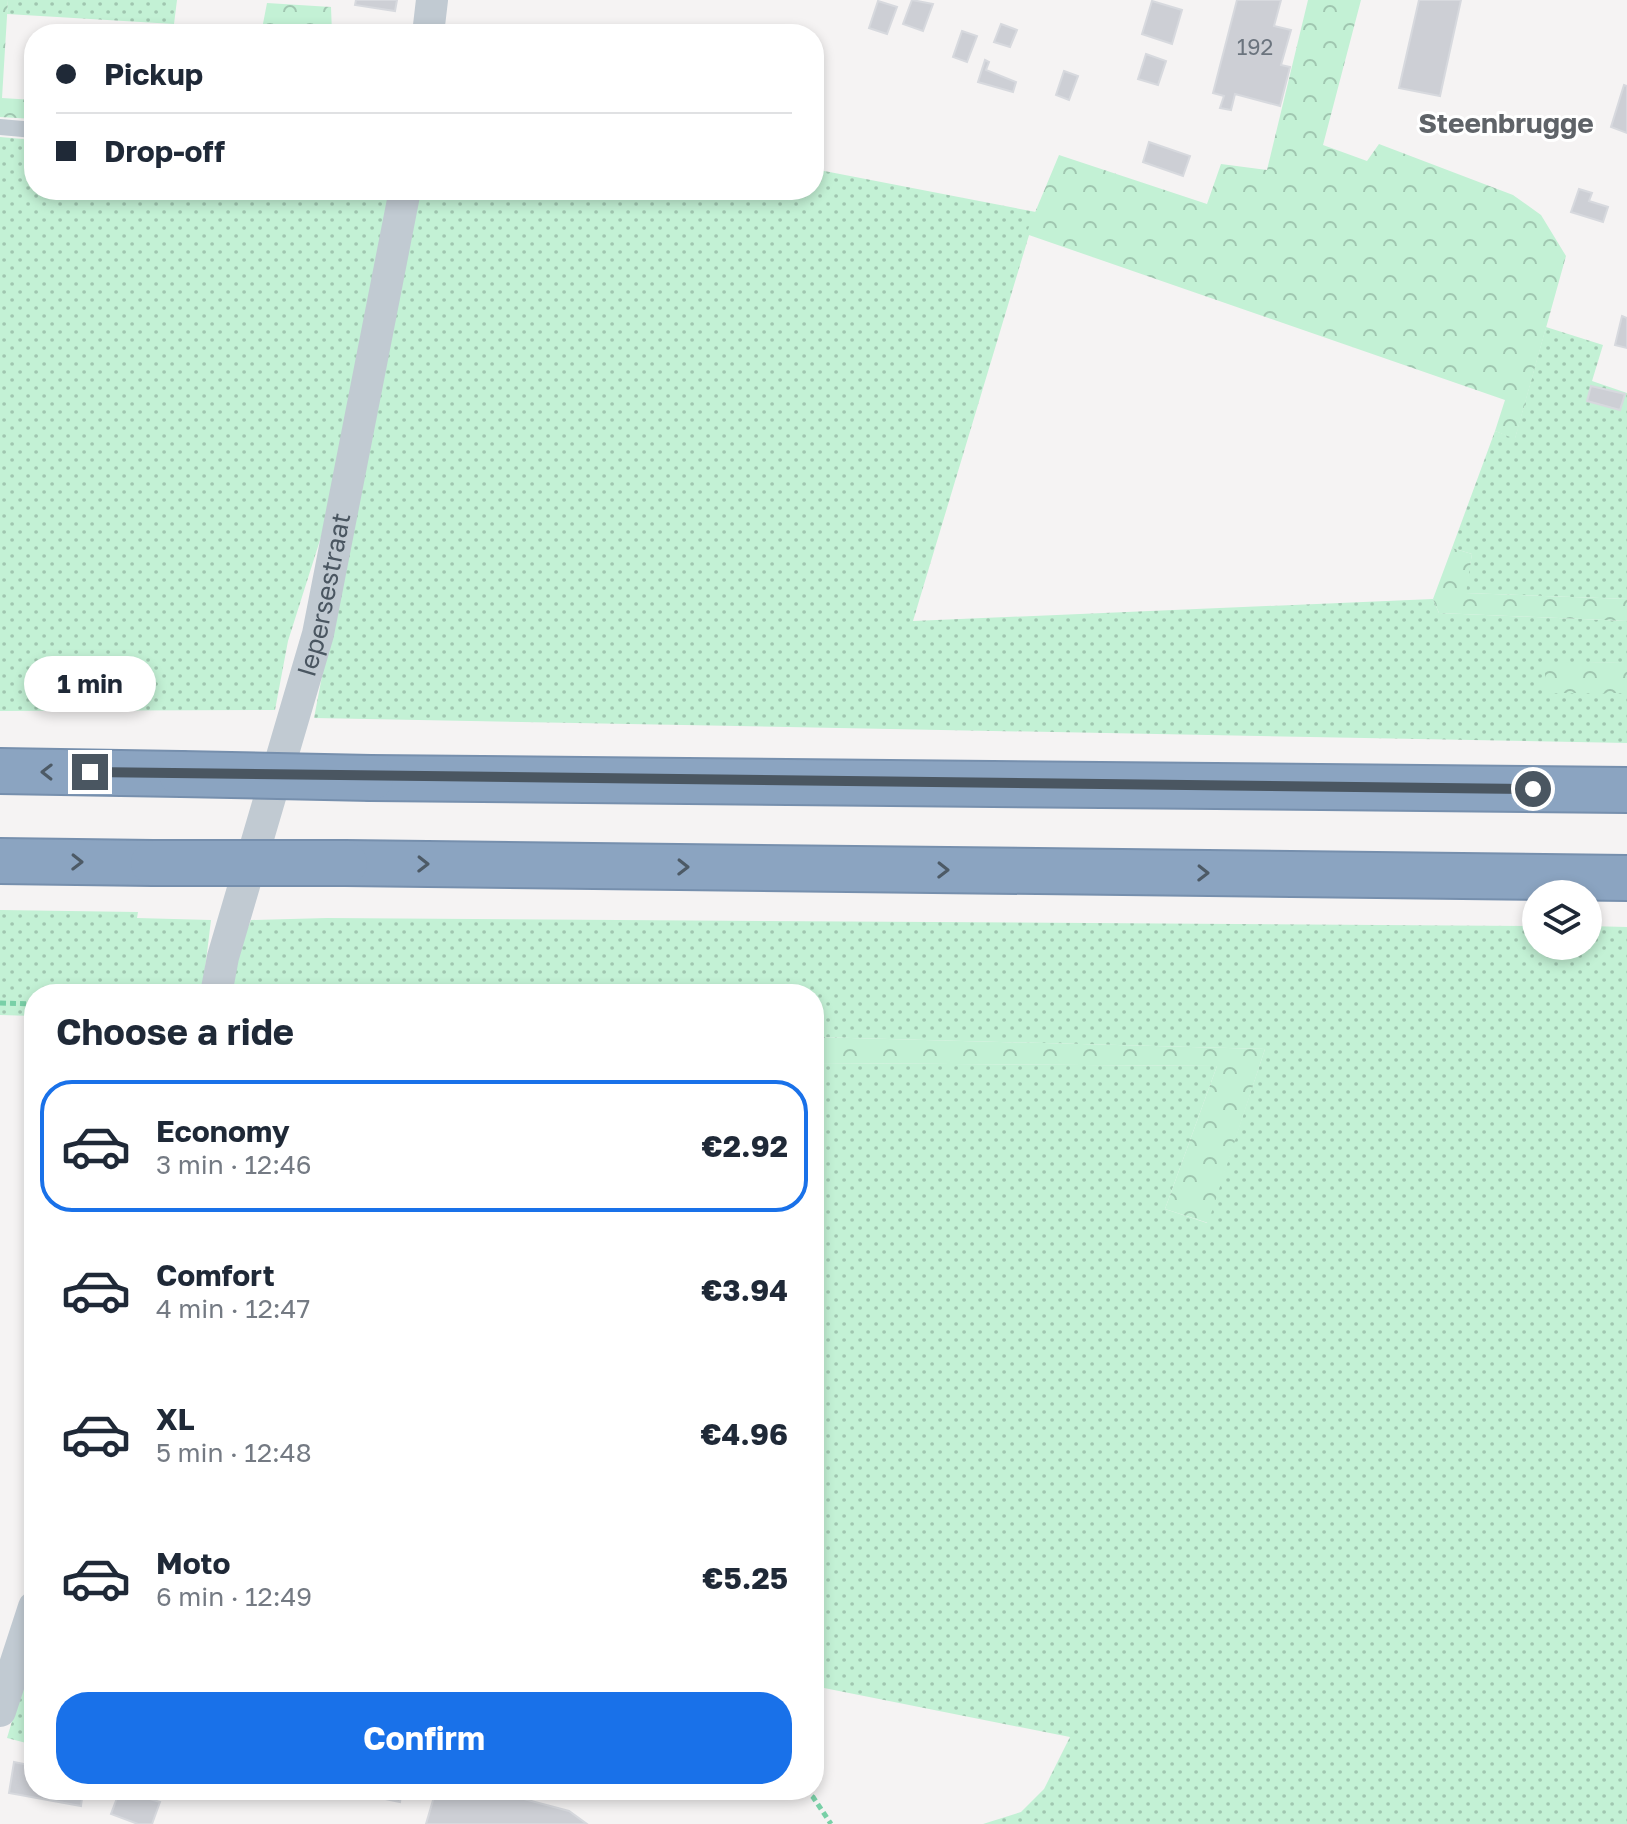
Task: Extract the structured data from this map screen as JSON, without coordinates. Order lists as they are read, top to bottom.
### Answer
{
  "streets": {
    "street": ["Iepersestraat"]
  },
  "districts": ["Steenbrugge"],
  "house_numbers": ["192"],
  "page": {
    "banner": ["Pickup", "Drop-off"],
    "bubble": "1 min",
    "heading": "Choose a ride",
    "list": [
      {
        "name": "Economy",
        "note": "3 min · 12:46",
        "value": "€2.92"
      },
      {
        "name": "Comfort",
        "note": "4 min · 12:47",
        "value": "€3.94"
      },
      {
        "name": "XL",
        "note": "5 min · 12:48",
        "value": "€4.96"
      },
      {
        "name": "Moto",
        "note": "6 min · 12:49",
        "value": "€5.25"
      }
    ],
    "buttons": "Confirm"
  }
}
